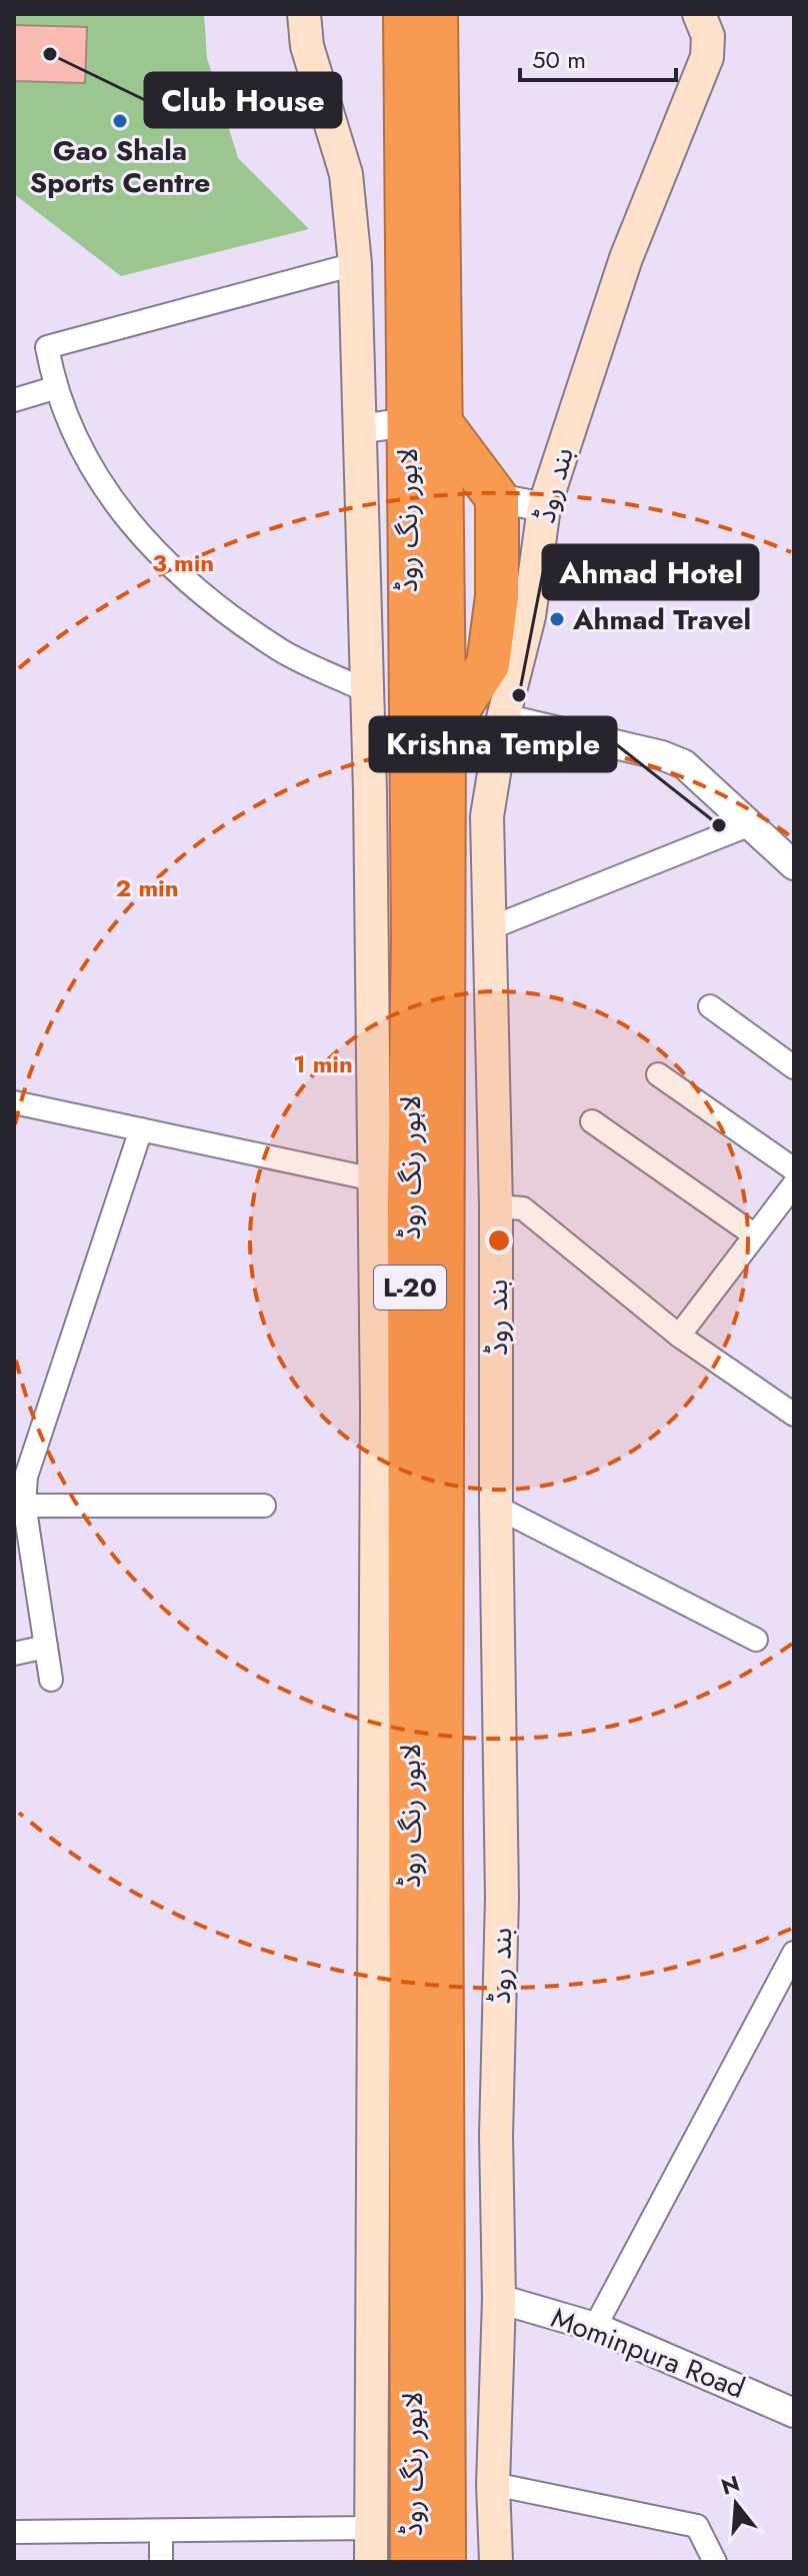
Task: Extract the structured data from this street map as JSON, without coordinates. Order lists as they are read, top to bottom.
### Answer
{
  "streets": {
    "highway": ["لاہور رنگ روڈ", "L-20"],
    "main road": ["بند روڈ"],
    "street": ["Mominpura Road"]
  },
  "crossings": [
    ["بند روڈ", "Mominpura Road"]
  ],
  "places": [
    "Club House",
    "Gao Shala Sports Centre",
    "Ahmad Travel",
    "Ahmad Hotel",
    "Krishna Temple"
  ],
  "scale_bar": "50 m",
  "north": "top",
  "rings": ["3 min", "2 min", "1 min"]
}
